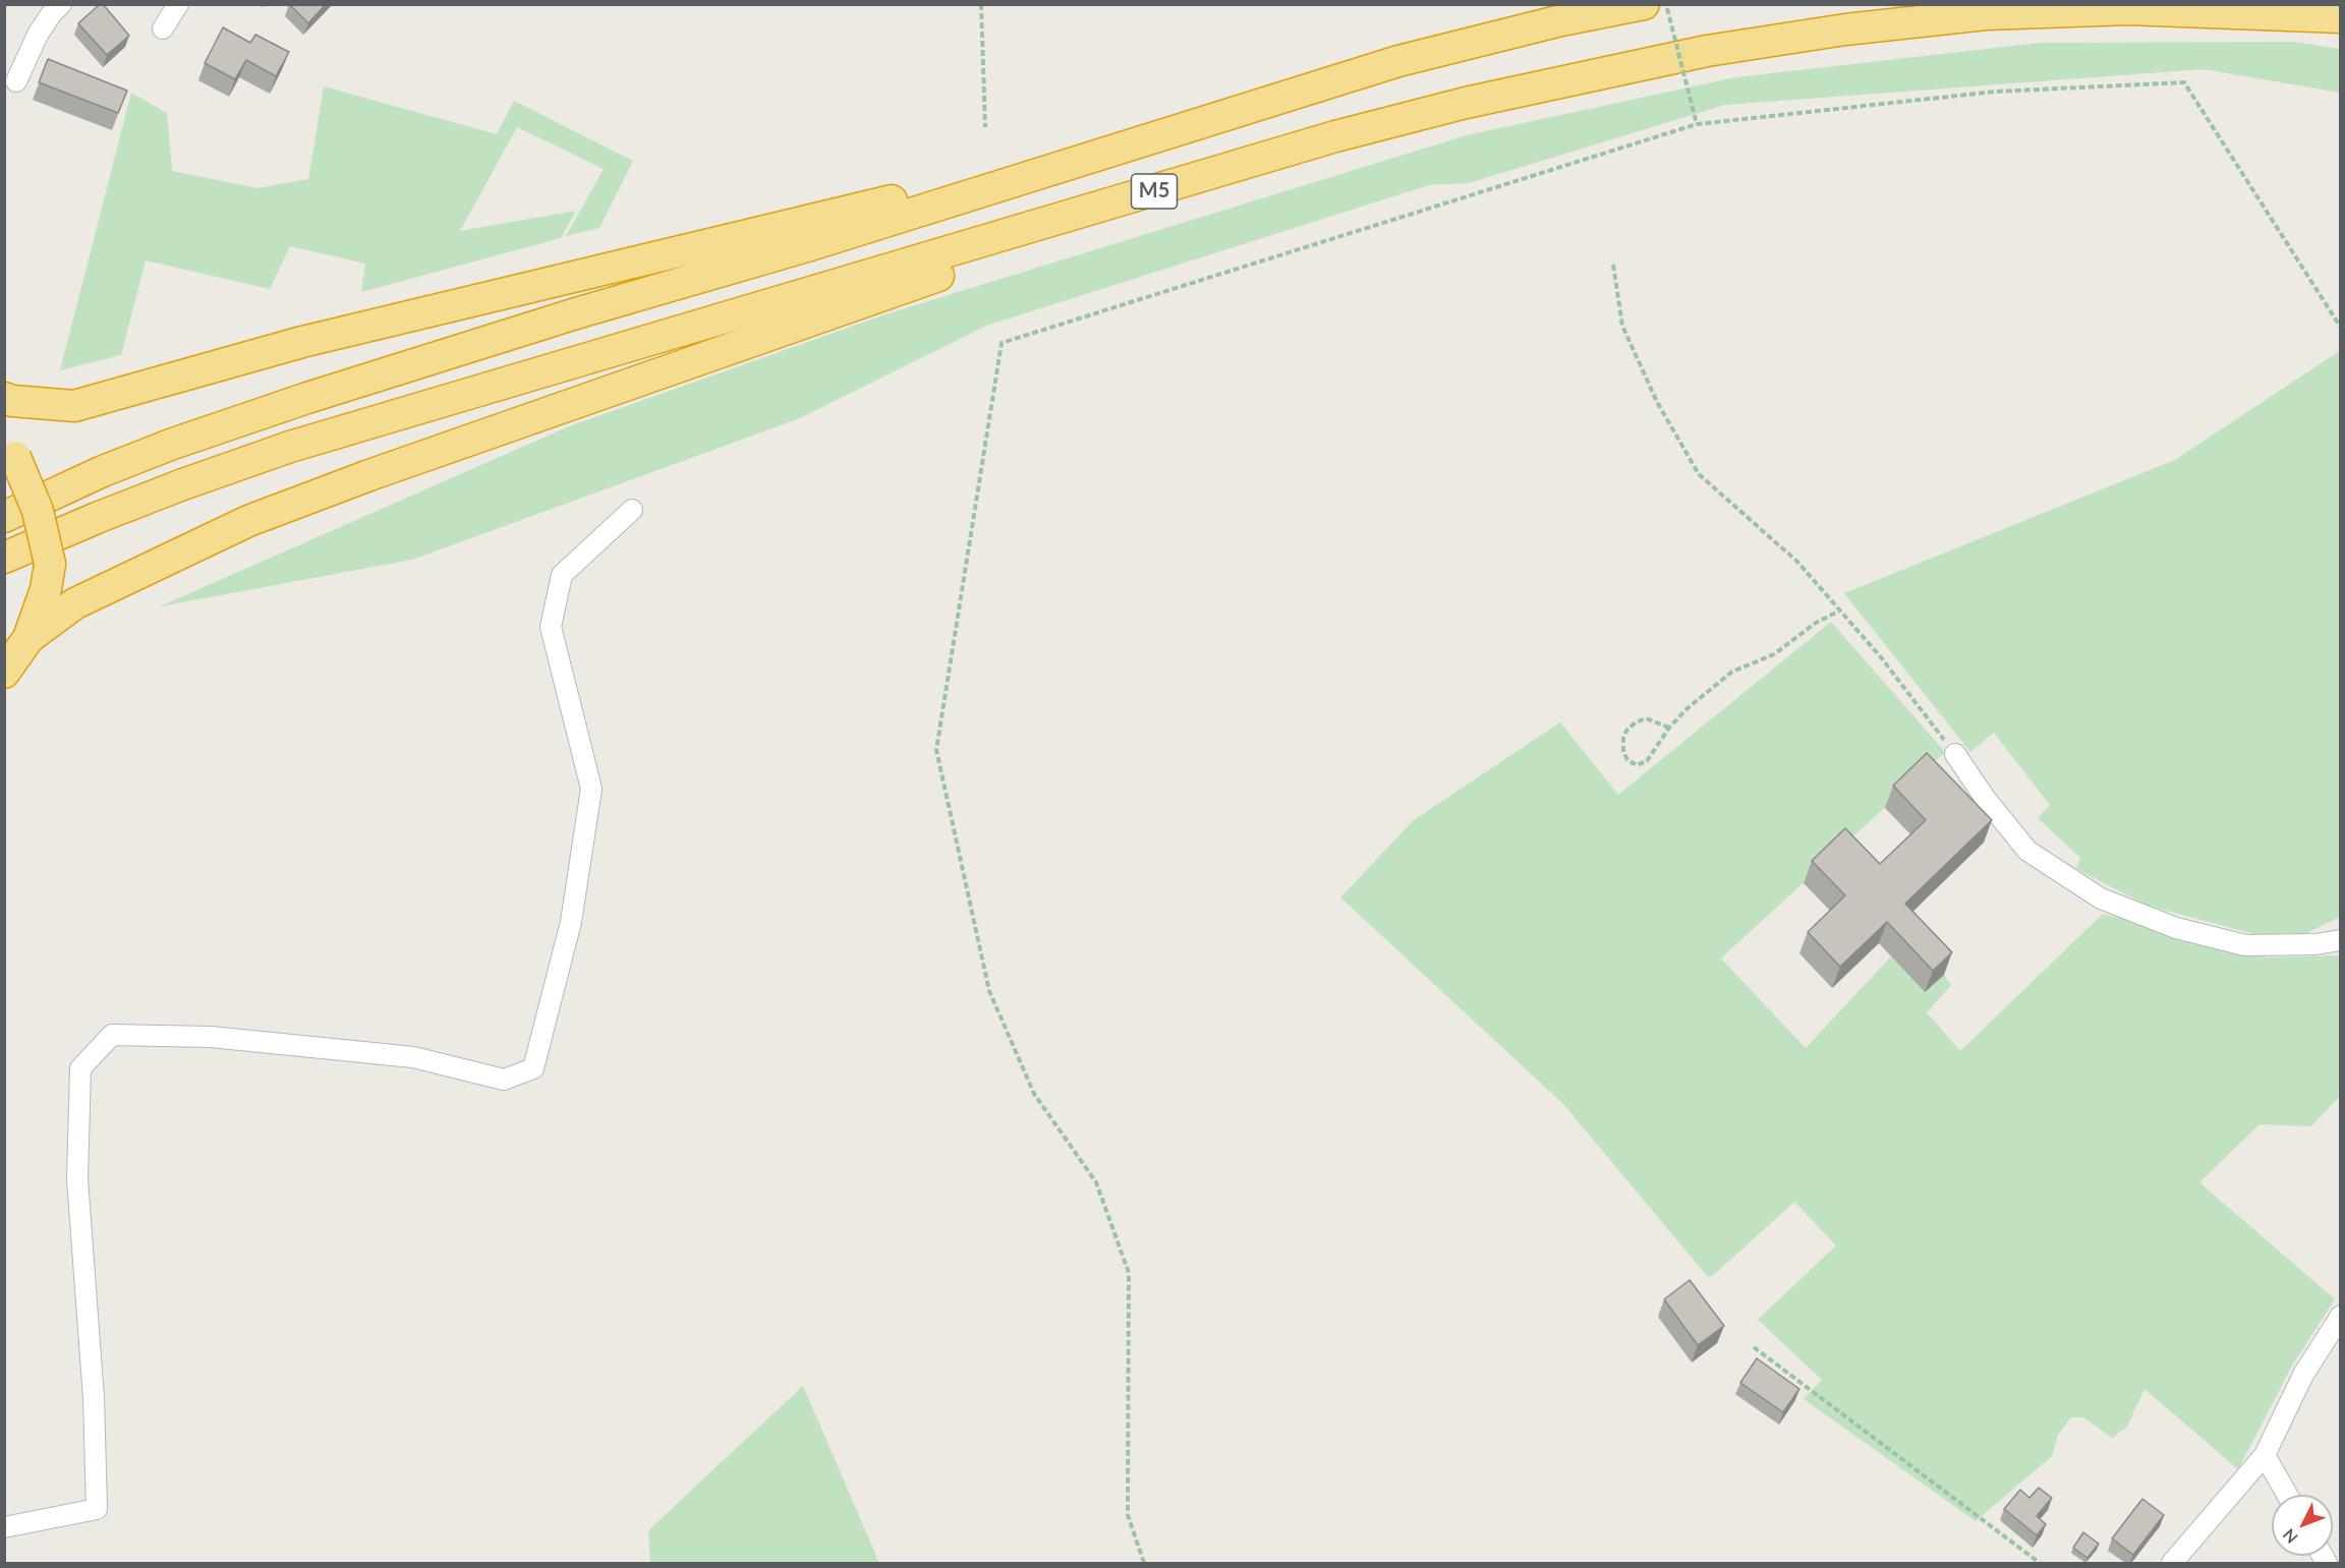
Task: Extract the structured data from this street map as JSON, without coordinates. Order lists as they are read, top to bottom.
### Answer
{
  "streets": {
    "highway": ["M5"]
  },
  "north": "bottom left"
}
